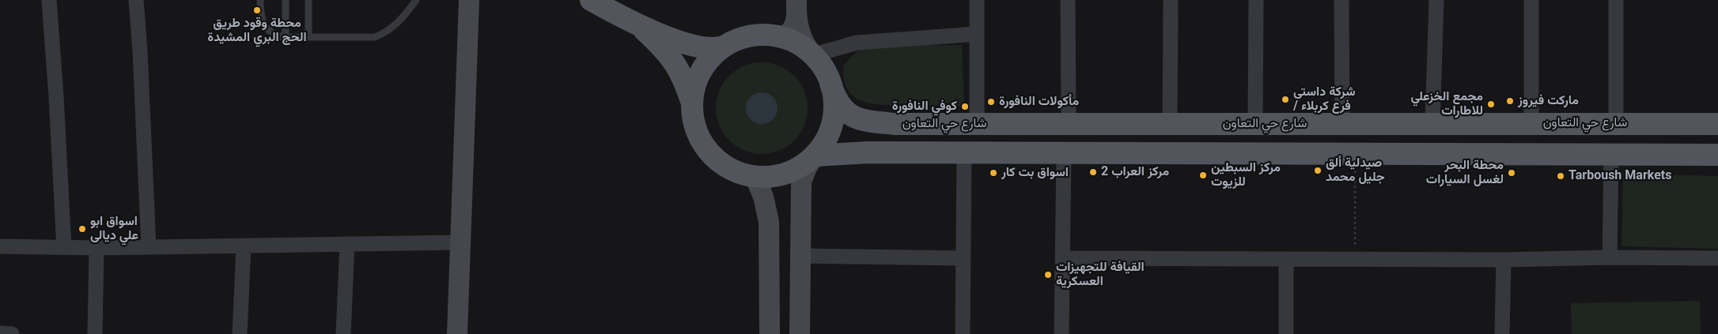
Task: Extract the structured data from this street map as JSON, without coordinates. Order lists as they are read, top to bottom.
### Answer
{
  "streets": {
    "main road": ["شارع حي التعاون"]
  },
  "places": [
    "محطة وقود طريق الحج البري المشيدة",
    "شركة داستي / فرع كربلاء",
    "ماركت فيروز",
    "مأكولات النافورة",
    "مجمع الخزعلي للاطارات",
    "كوفي النافورة",
    "صيدلية ألق جليل محمد",
    "مركز العراب 2",
    "اسواق بت كار",
    "محطة البحر لغسل السيارات",
    "مركز السبطين للزيوت",
    "Tarboush Markets",
    "اسواق ابو علي ديالى",
    "القيافة للتجهيزات العسكرية"
  ]
}
